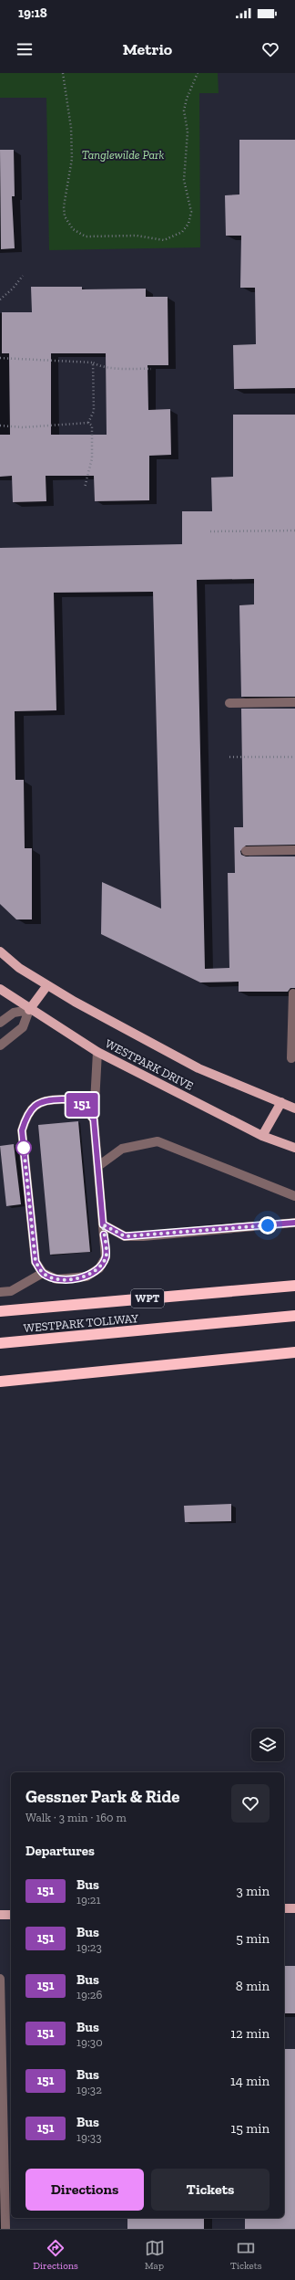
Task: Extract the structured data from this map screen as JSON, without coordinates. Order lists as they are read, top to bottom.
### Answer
{
  "streets": {
    "highway": ["WPT", "WESTPARK TOLLWAY"],
    "main road": ["WESTPARK DRIVE"]
  },
  "parks": ["Tanglewilde Park"],
  "lines": ["bus line 151"],
  "page": {
    "status": "19:18",
    "header": "Metrio",
    "on_map": "151",
    "heading": [
      ["Gessner Park & Ride", "Walk · 3 min · 160 m"],
      "Departures"
    ],
    "list": [
      {
        "mark": "151",
        "name": "Bus",
        "note": "19:21",
        "value": "3 min"
      },
      {
        "mark": "151",
        "name": "Bus",
        "note": "19:23",
        "value": "5 min"
      },
      {
        "mark": "151",
        "name": "Bus",
        "note": "19:26",
        "value": "8 min"
      },
      {
        "mark": "151",
        "name": "Bus",
        "note": "19:30",
        "value": "12 min"
      },
      {
        "mark": "151",
        "name": "Bus",
        "note": "19:32",
        "value": "14 min"
      },
      {
        "mark": "151",
        "name": "Bus",
        "note": "19:33",
        "value": "15 min"
      }
    ],
    "buttons": ["Directions", "Tickets"],
    "tabs": ["Directions", "Map", "Tickets"]
  }
}
